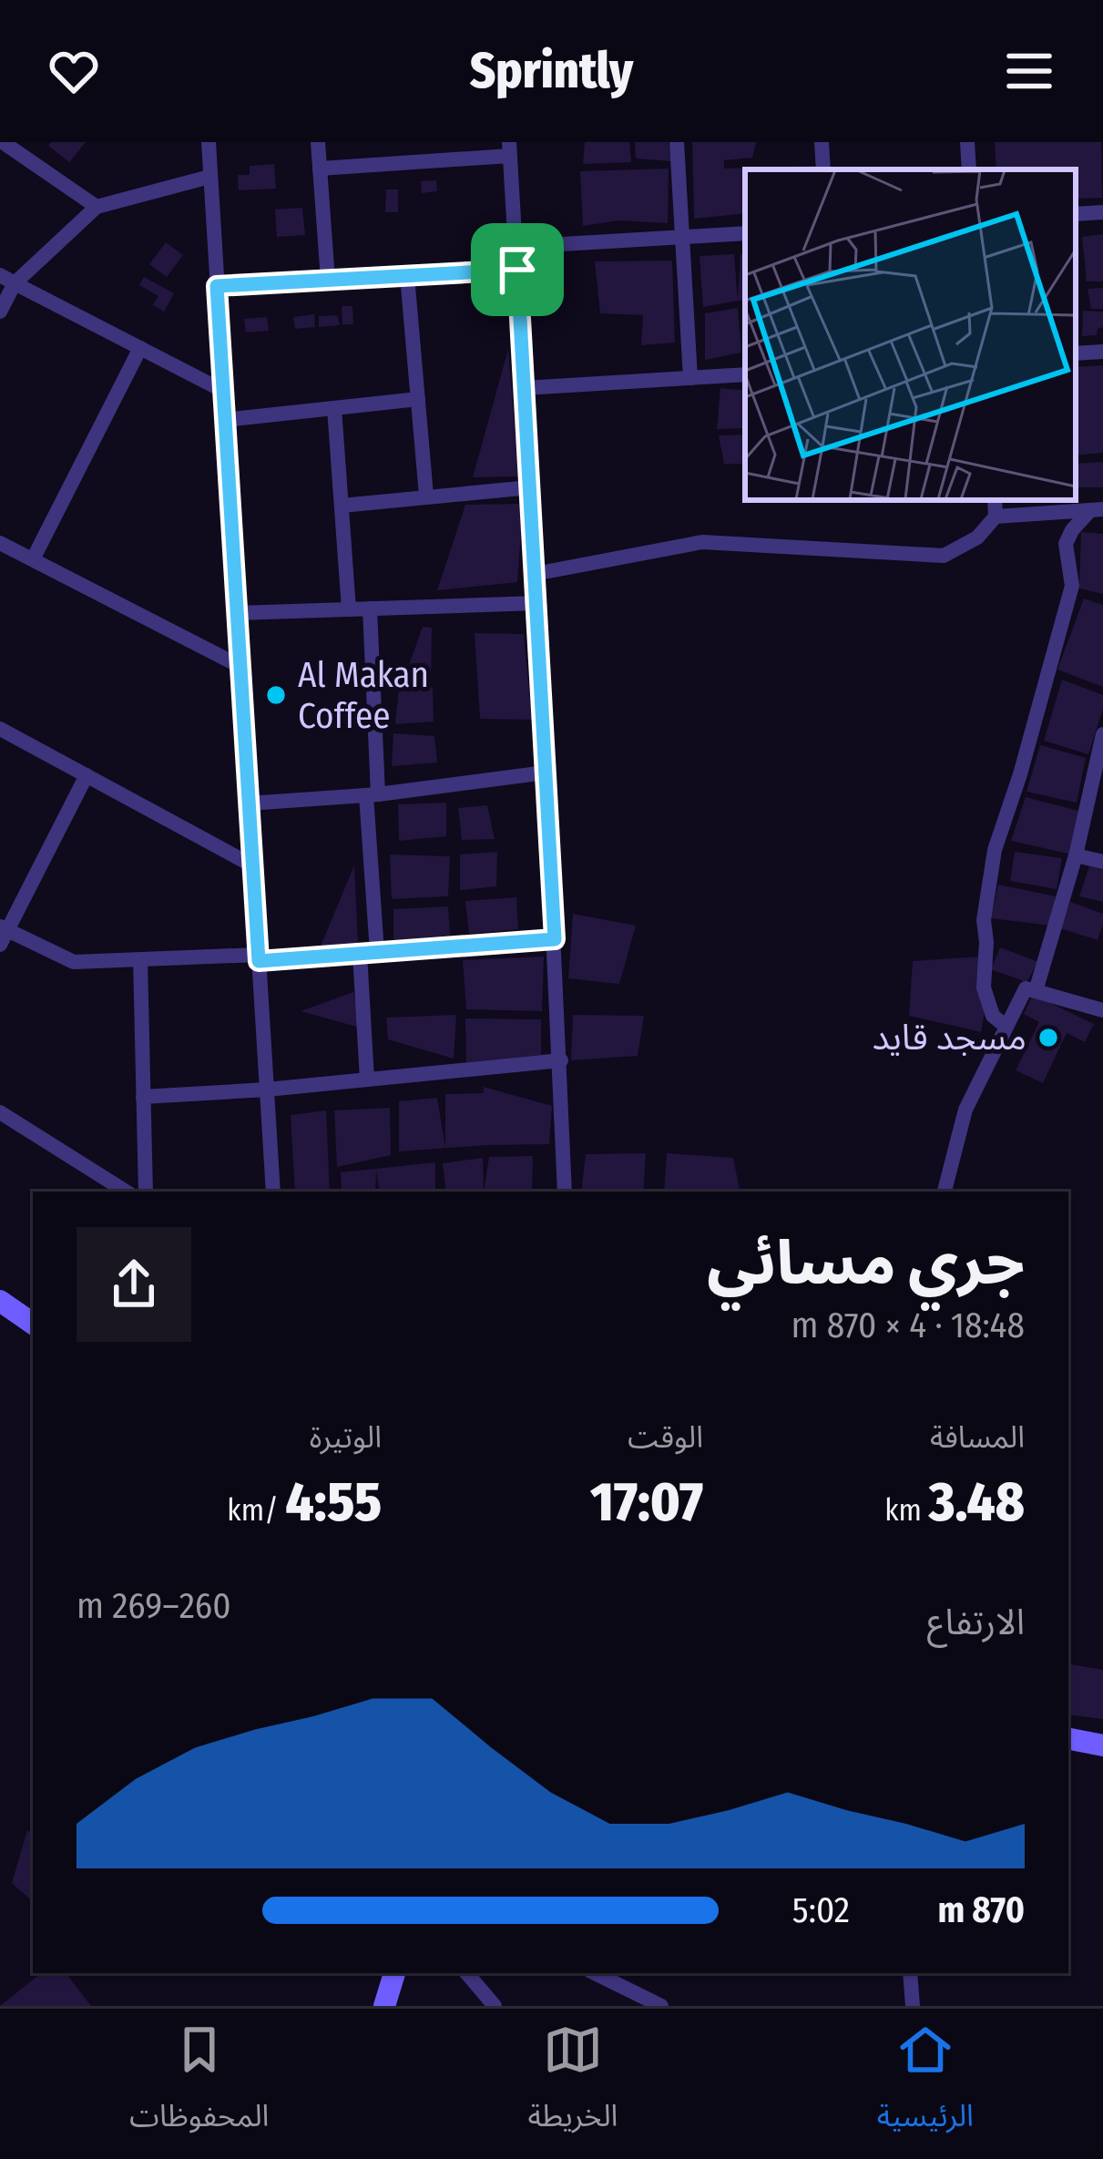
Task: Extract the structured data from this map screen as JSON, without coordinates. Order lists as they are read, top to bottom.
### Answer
{
  "places": ["Al Makan Coffee", "مسجد قايد"],
  "page": {
    "header": "Sprintly",
    "heading": ["جري مسائي", "18:48 · 4 × 870 m"],
    "stats": [
      ["المسافة", "3.48 km"],
      ["الوقت", "17:07"],
      ["الوتيرة", "4:55 /km"]
    ],
    "chart": ["الارتفاع", "260–269 m"],
    "list": [
      {
        "name": "870 m",
        "note": "5:02"
      }
    ],
    "tabs": ["الرئيسية", "الخريطة", "المحفوظات"]
  }
}
